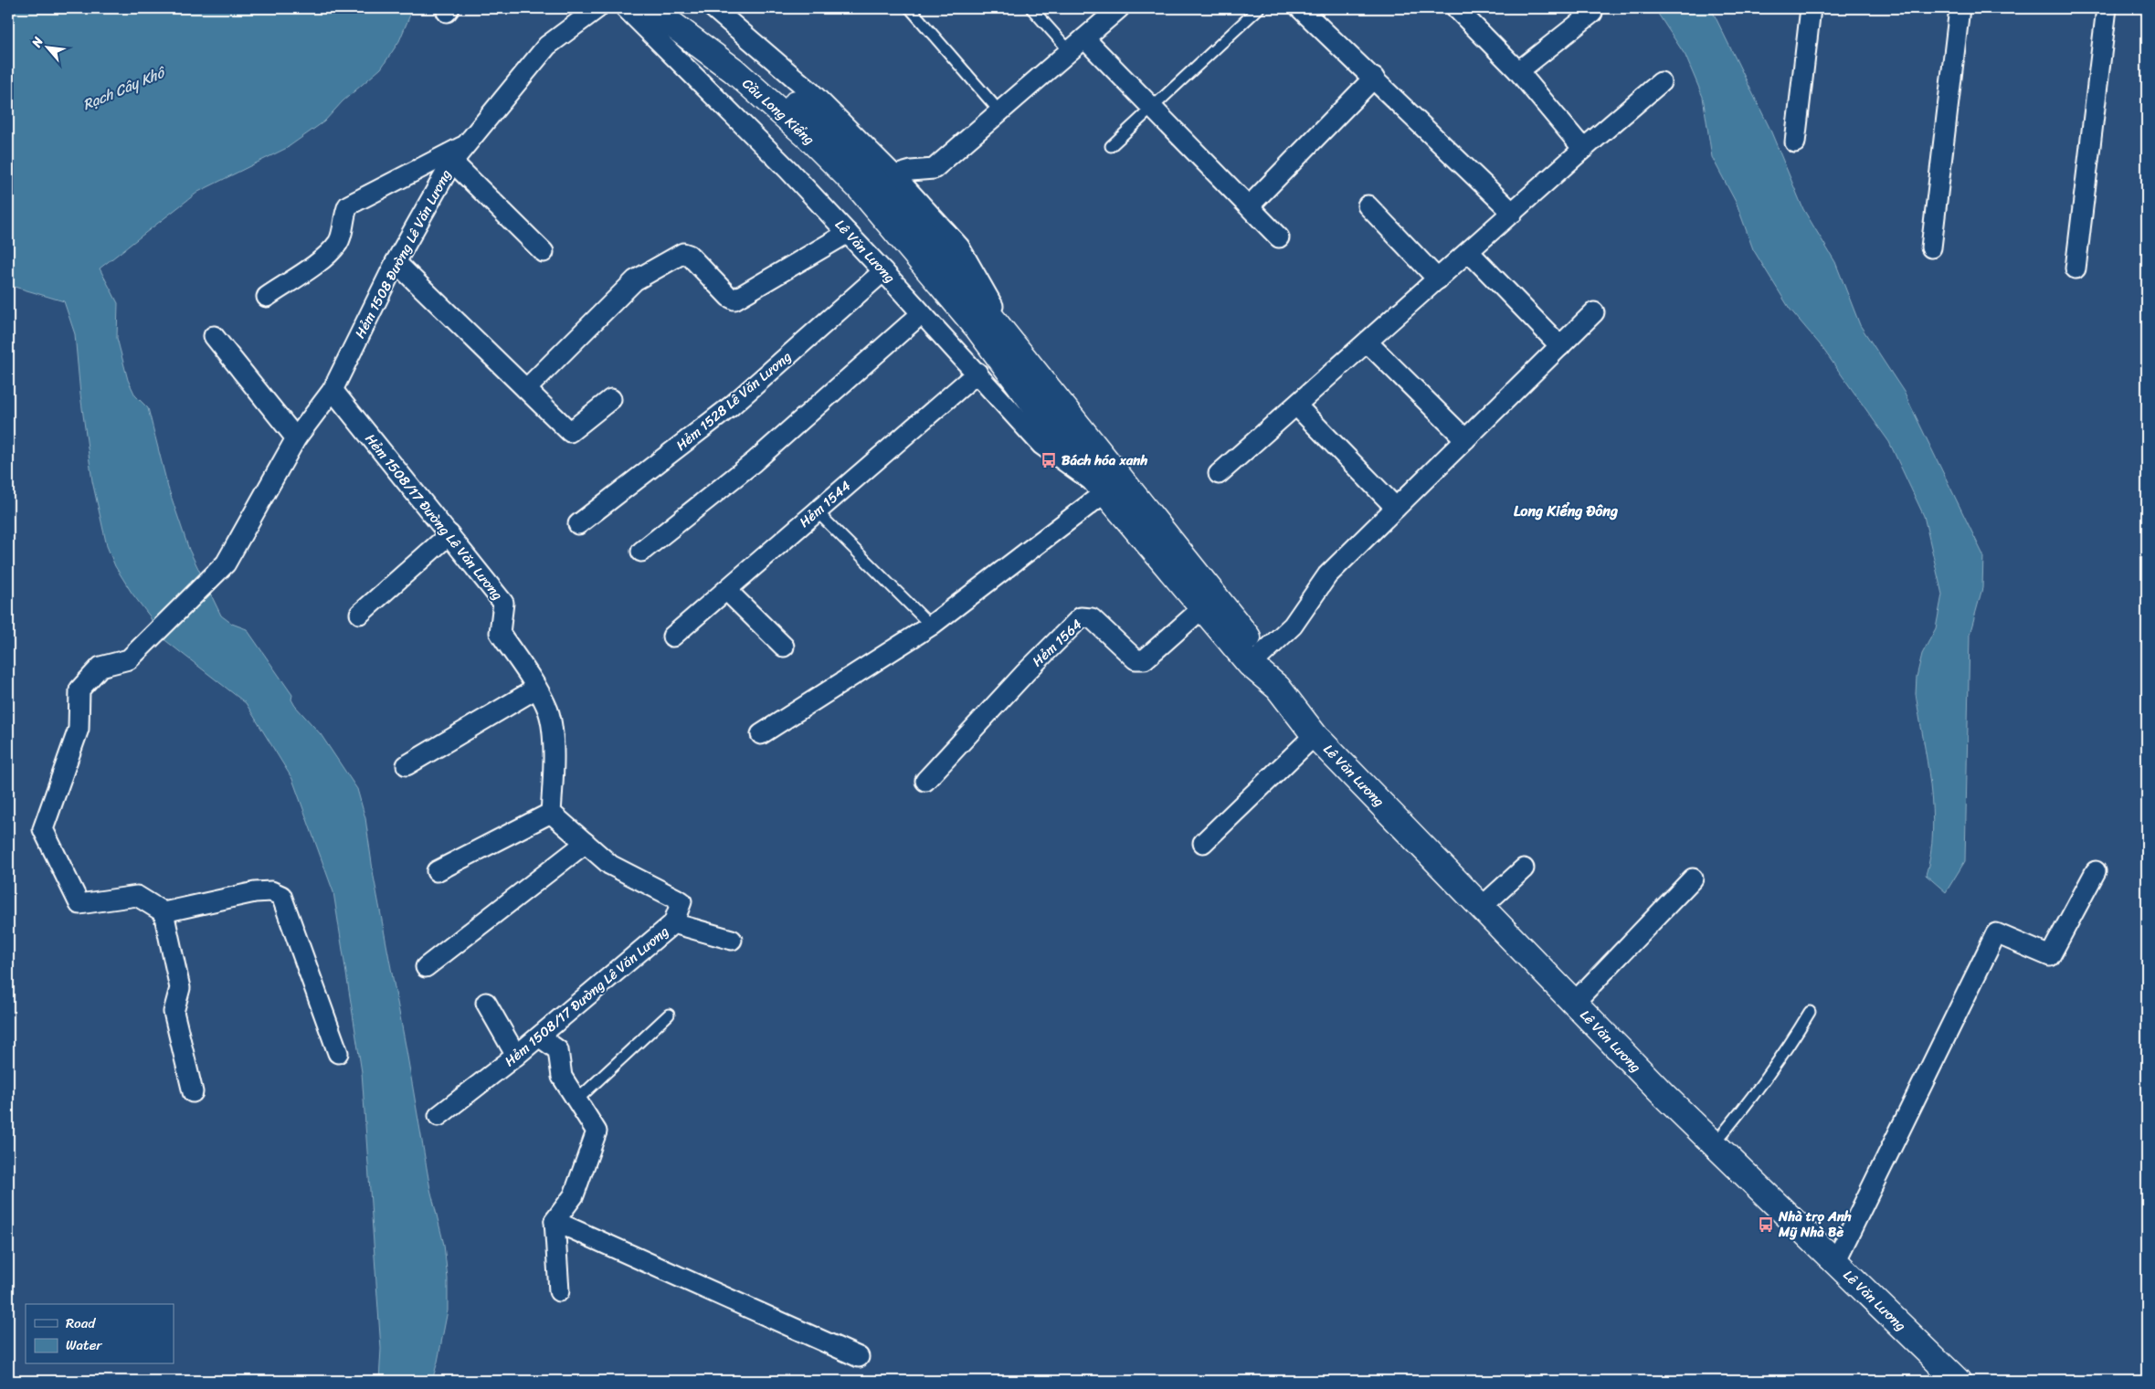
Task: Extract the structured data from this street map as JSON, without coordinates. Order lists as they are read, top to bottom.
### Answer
{
  "streets": {
    "main road": ["Cầu Long Kiểng", "Lê Văn Lương"],
    "street": [
      "Hẻm 1508 Đường Lê Văn Lương",
      "Hẻm 1528 Lê Văn Lương",
      "Hẻm 1544",
      "Hẻm 1508/17 Đường Lê Văn Lương",
      "Hẻm 1564"
    ]
  },
  "crossings": [
    ["Cầu Long Kiểng", "Lê Văn Lương"],
    ["Lê Văn Lương", "Hẻm 1528 Lê Văn Lương"],
    ["Lê Văn Lương", "Hẻm 1544"],
    ["Lê Văn Lương", "Hẻm 1564"],
    ["Hẻm 1508 Đường Lê Văn Lương", "Hẻm 1508/17 Đường Lê Văn Lương"]
  ],
  "districts": ["Long Kiểng Đông"],
  "water": ["Rạch Cây Khô"],
  "places": {
    "bus stop": ["Bách hóa xanh", "Nhà trọ Anh Mỹ Nhà Bè"]
  },
  "legend": ["Road", "Water"],
  "north": "top left"
}
